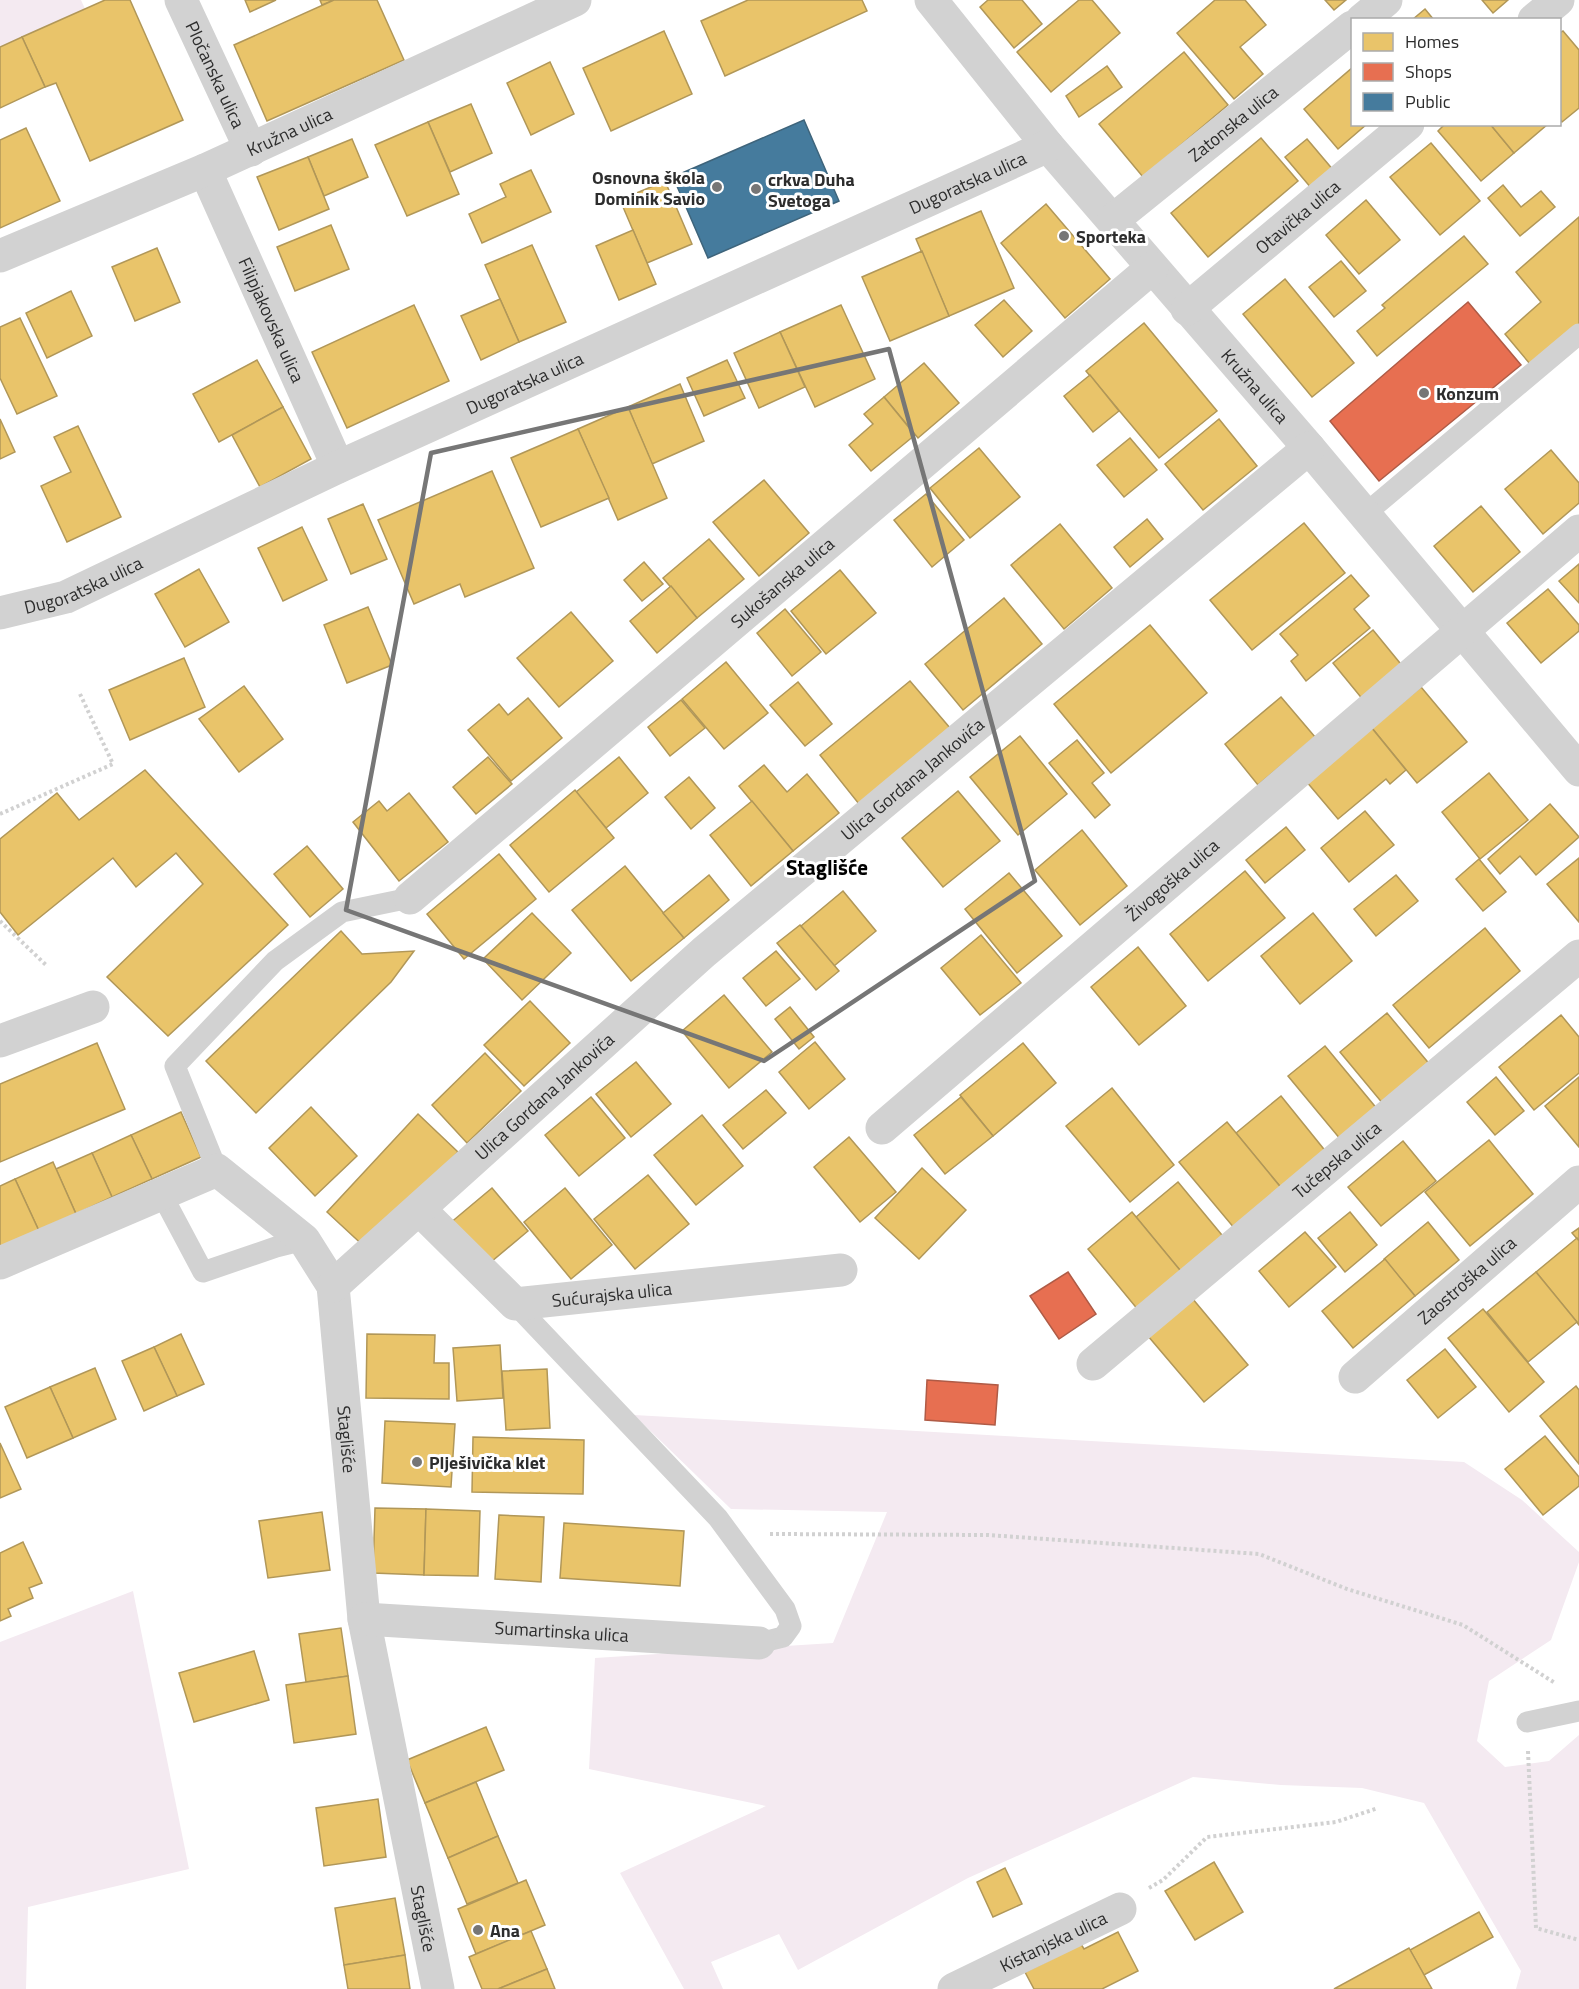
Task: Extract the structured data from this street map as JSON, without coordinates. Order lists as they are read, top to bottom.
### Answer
{
  "streets": {
    "street": [
      "Pločanska ulica",
      "Zatonska ulica",
      "Kružna ulica",
      "Dugoratska ulica",
      "Otavička ulica",
      "Filipjakovska ulica",
      "Sukošanska ulica",
      "Ulica Gordana Jankovića",
      "Živogoška ulica",
      "Tučepska ulica",
      "Zaostroška ulica",
      "Sućurajska ulica",
      "Staglišće",
      "Sumartinska ulica",
      "Kistanjska ulica"
    ]
  },
  "crossings": [
    ["Pločanska ulica", "Kružna ulica"],
    ["Zatonska ulica", "Kružna ulica"],
    ["Kružna ulica", "Dugoratska ulica"],
    ["Kružna ulica", "Otavička ulica"],
    ["Kružna ulica", "Filipjakovska ulica"],
    ["Kružna ulica", "Sukošanska ulica"],
    ["Kružna ulica", "Ulica Gordana Jankovića"],
    ["Kružna ulica", "Živogoška ulica"],
    ["Dugoratska ulica", "Filipjakovska ulica"],
    ["Ulica Gordana Jankovića", "Staglišće"],
    ["Staglišće", "Sumartinska ulica"]
  ],
  "districts": ["Staglišće"],
  "places": [
    "Osnovna škola Dominik Savio",
    "crkva Duha Svetoga",
    "Sporteka",
    "Konzum",
    "Plješivička klet",
    "Ana"
  ],
  "legend": ["Homes", "Shops", "Public"]
}
